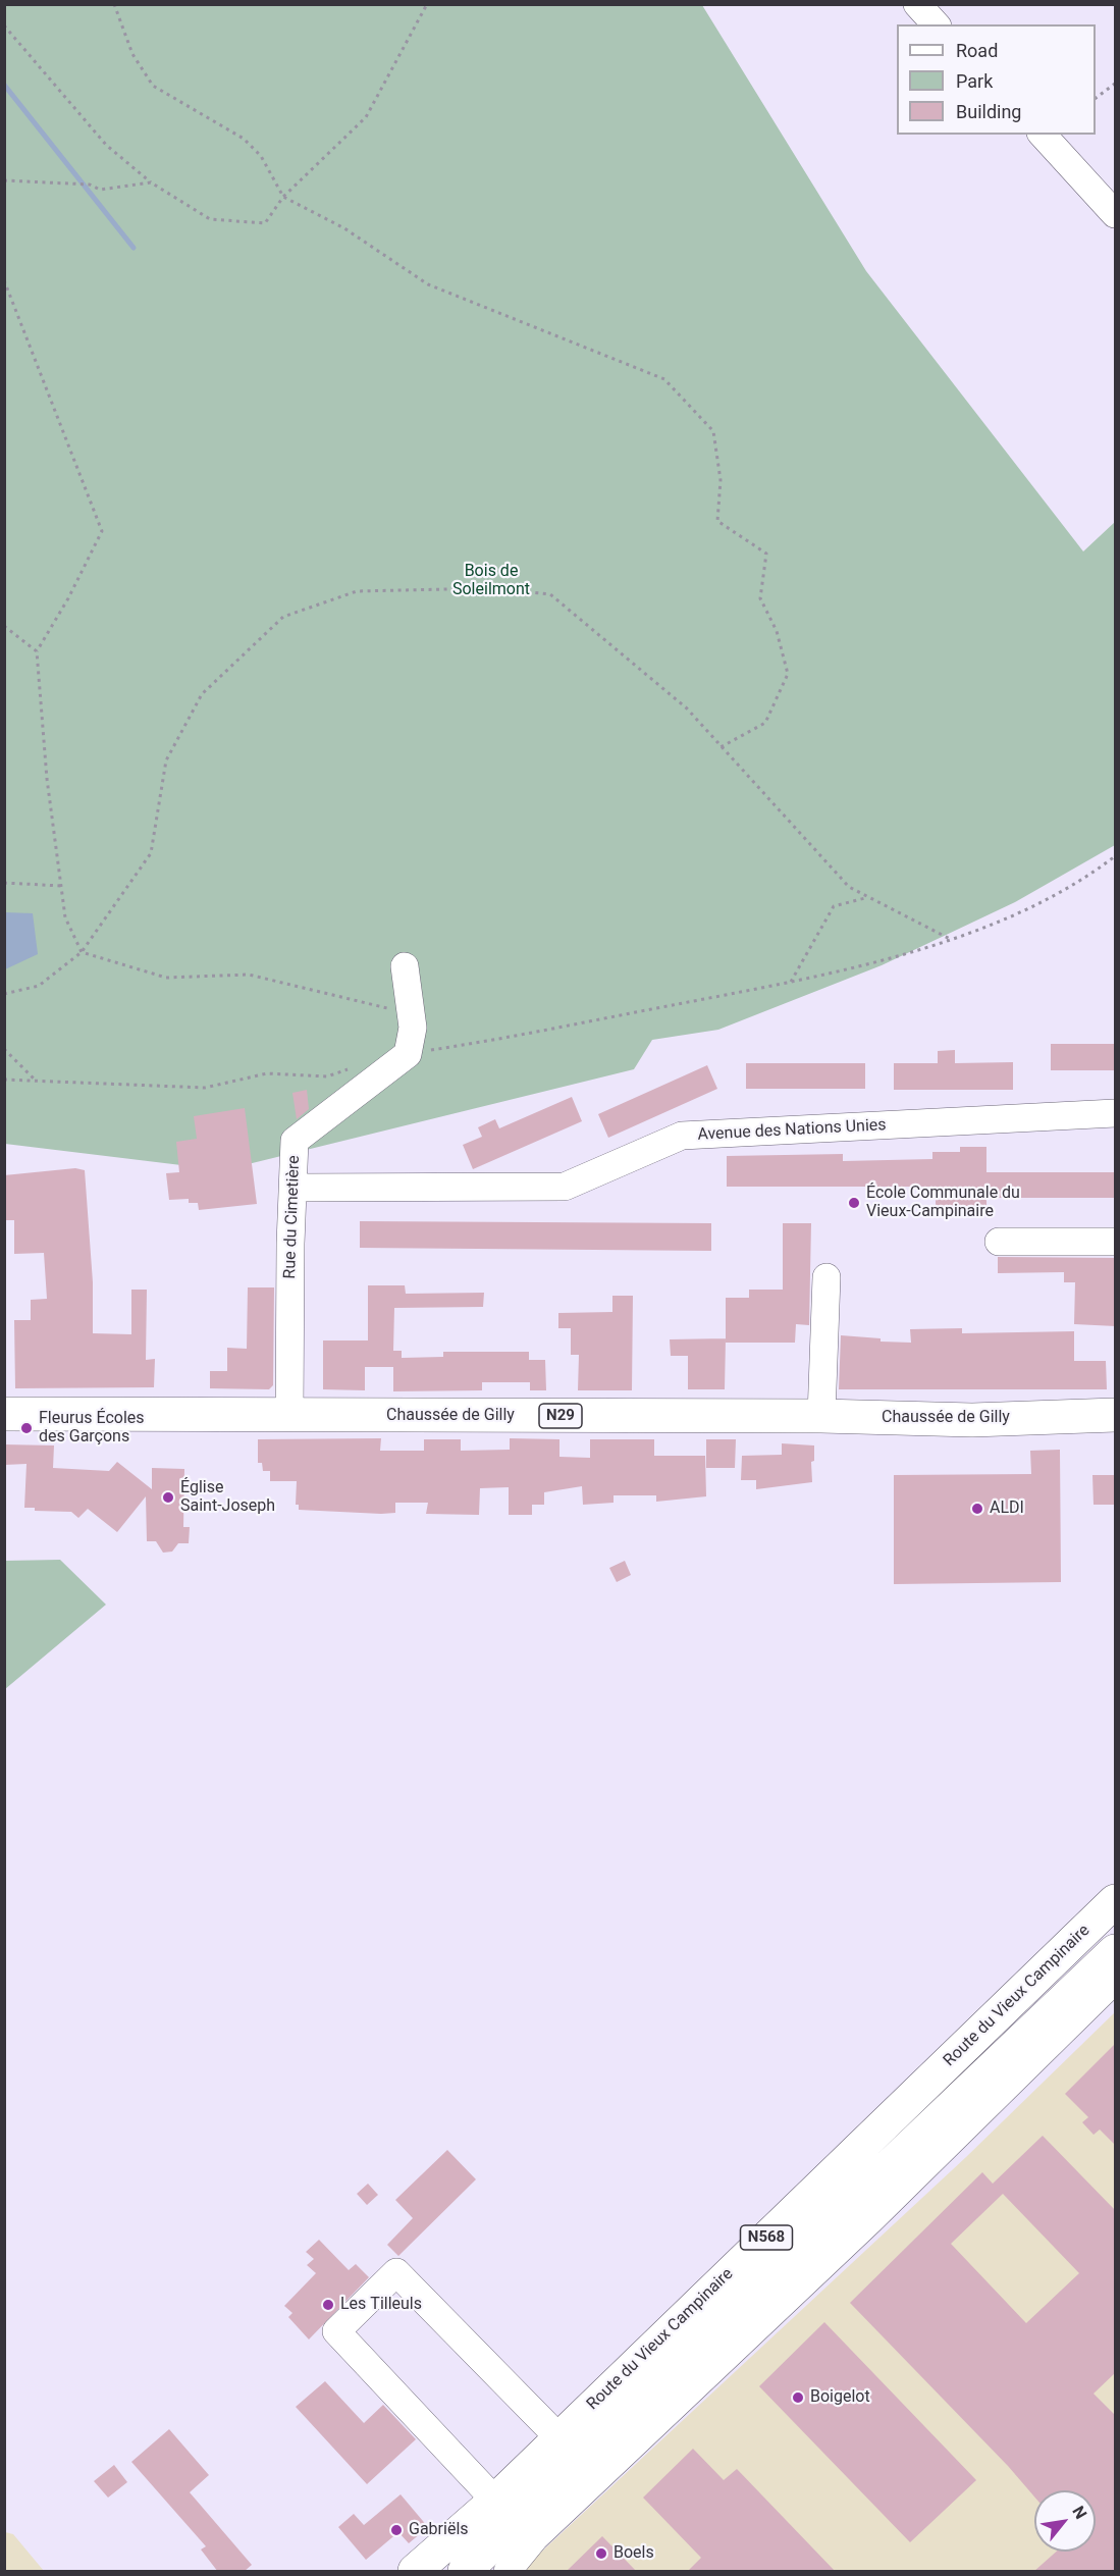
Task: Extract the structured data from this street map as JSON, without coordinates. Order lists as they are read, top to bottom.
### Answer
{
  "streets": {
    "main road": [
      "Chaussée de Gilly",
      "N29",
      "Route du Vieux Campinaire",
      "N568"
    ],
    "street": ["Avenue des Nations Unies", "Rue du Cimetière"]
  },
  "crossings": [
    ["Avenue des Nations Unies", "Rue du Cimetière"],
    ["Rue du Cimetière", "Chaussée de Gilly"]
  ],
  "parks": ["Bois de Soleilmont"],
  "places": [
    "École Communale du Vieux-Campinaire",
    "Fleurus Écoles des Garçons",
    "Église Saint-Joseph",
    "ALDI",
    "Les Tilleuls",
    "Boigelot",
    "Gabriëls",
    "Boels"
  ],
  "legend": ["Road", "Park", "Building"],
  "north": "top right"
}
